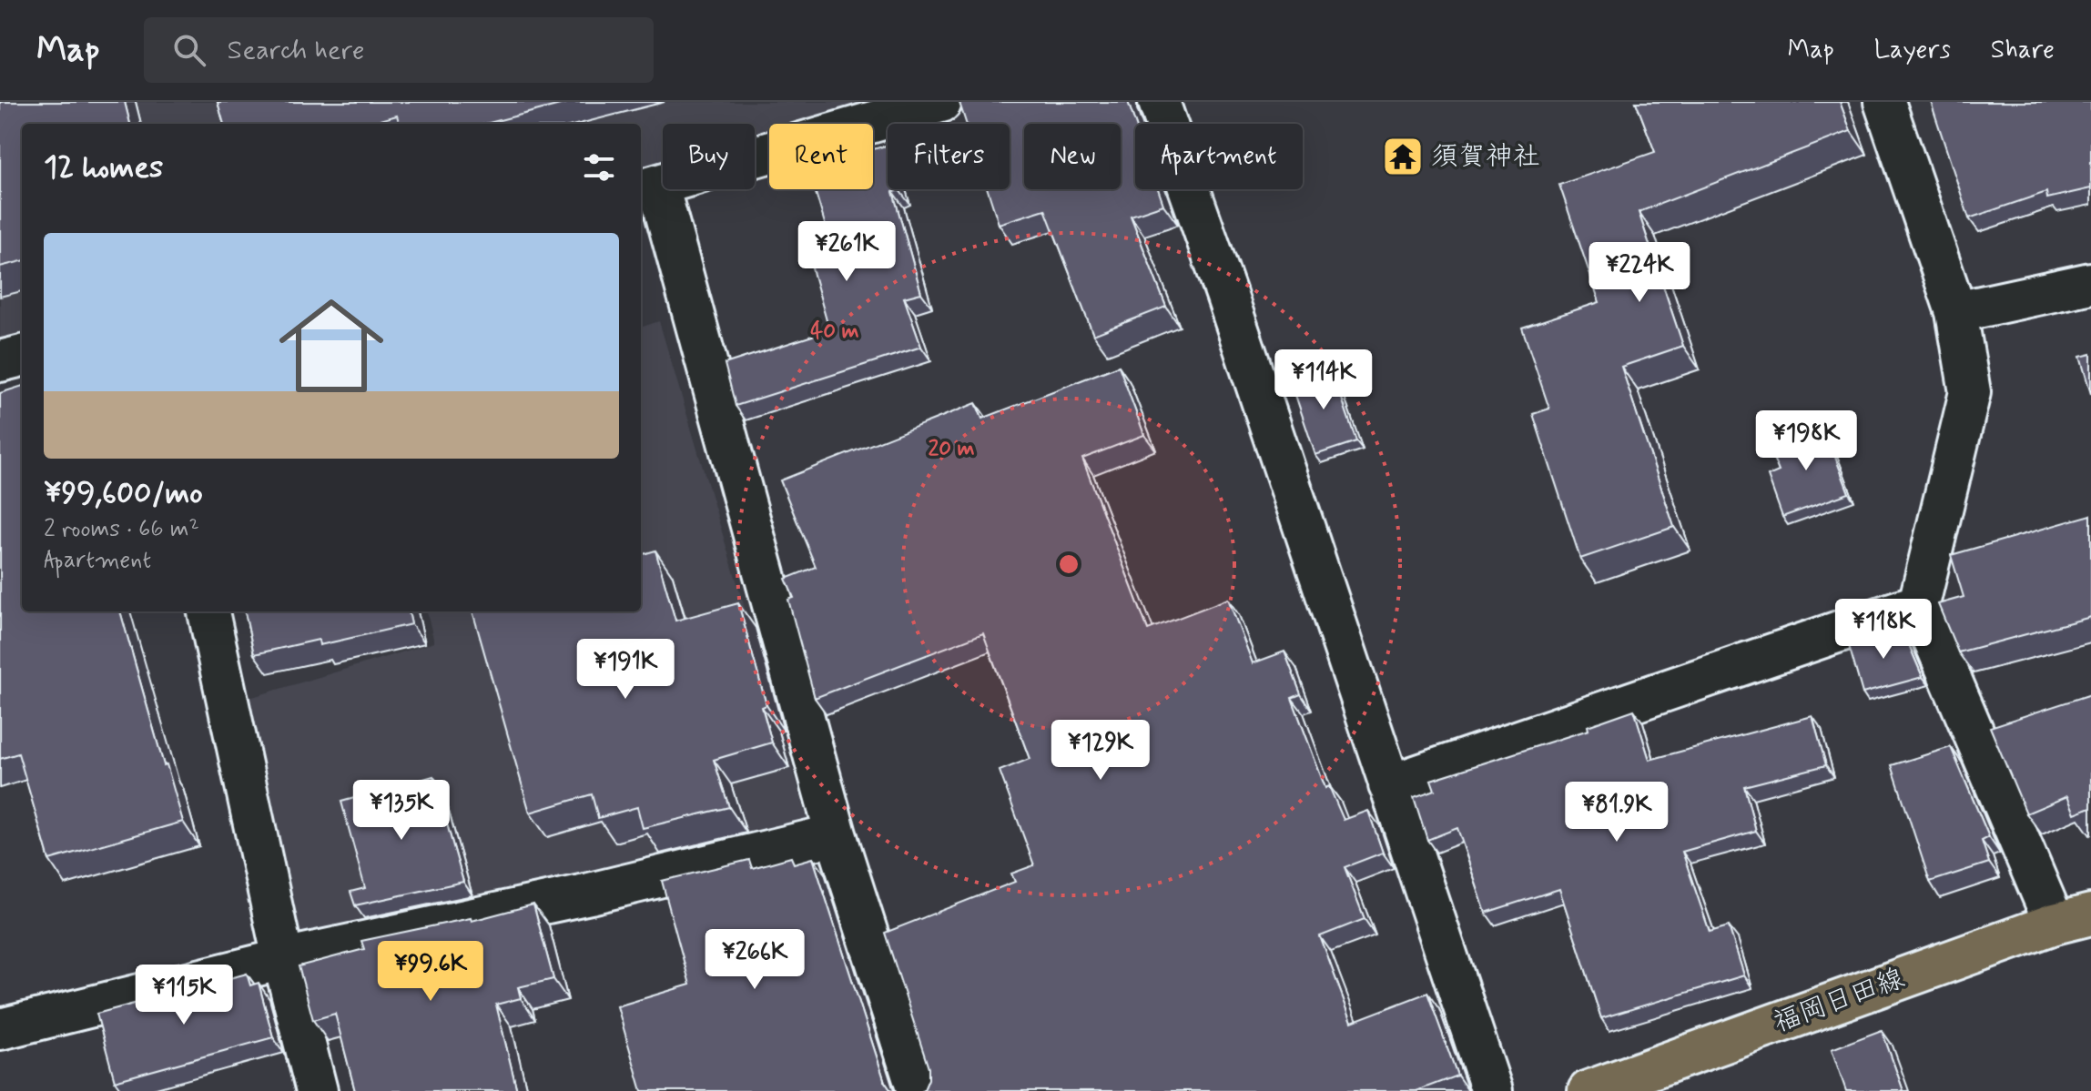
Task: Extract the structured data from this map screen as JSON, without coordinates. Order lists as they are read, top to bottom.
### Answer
{
  "streets": {
    "main road": ["福岡日田線"]
  },
  "places": {
    "temple": ["須賀神社"]
  },
  "page": {
    "header": "Map",
    "search": "Search here",
    "nav": ["Map", "Layers", "Share"],
    "chip": [
      "Buy",
      "Rent",
      "Filters",
      "New",
      "Apartment"
    ],
    "heading": "12 homes",
    "list": [
      {
        "name": "¥99,600/mo",
        "note": "2 rooms · 66 m² · Apartment"
      }
    ],
    "price": [
      "¥261K",
      "¥224K",
      "¥114K",
      "¥198K",
      "¥118K",
      "¥191K",
      "¥129K",
      "¥135K",
      "¥81.9K",
      "¥266K",
      "¥99.6K",
      "¥115K"
    ]
  },
  "rings": ["40 m", "20 m"]
}
